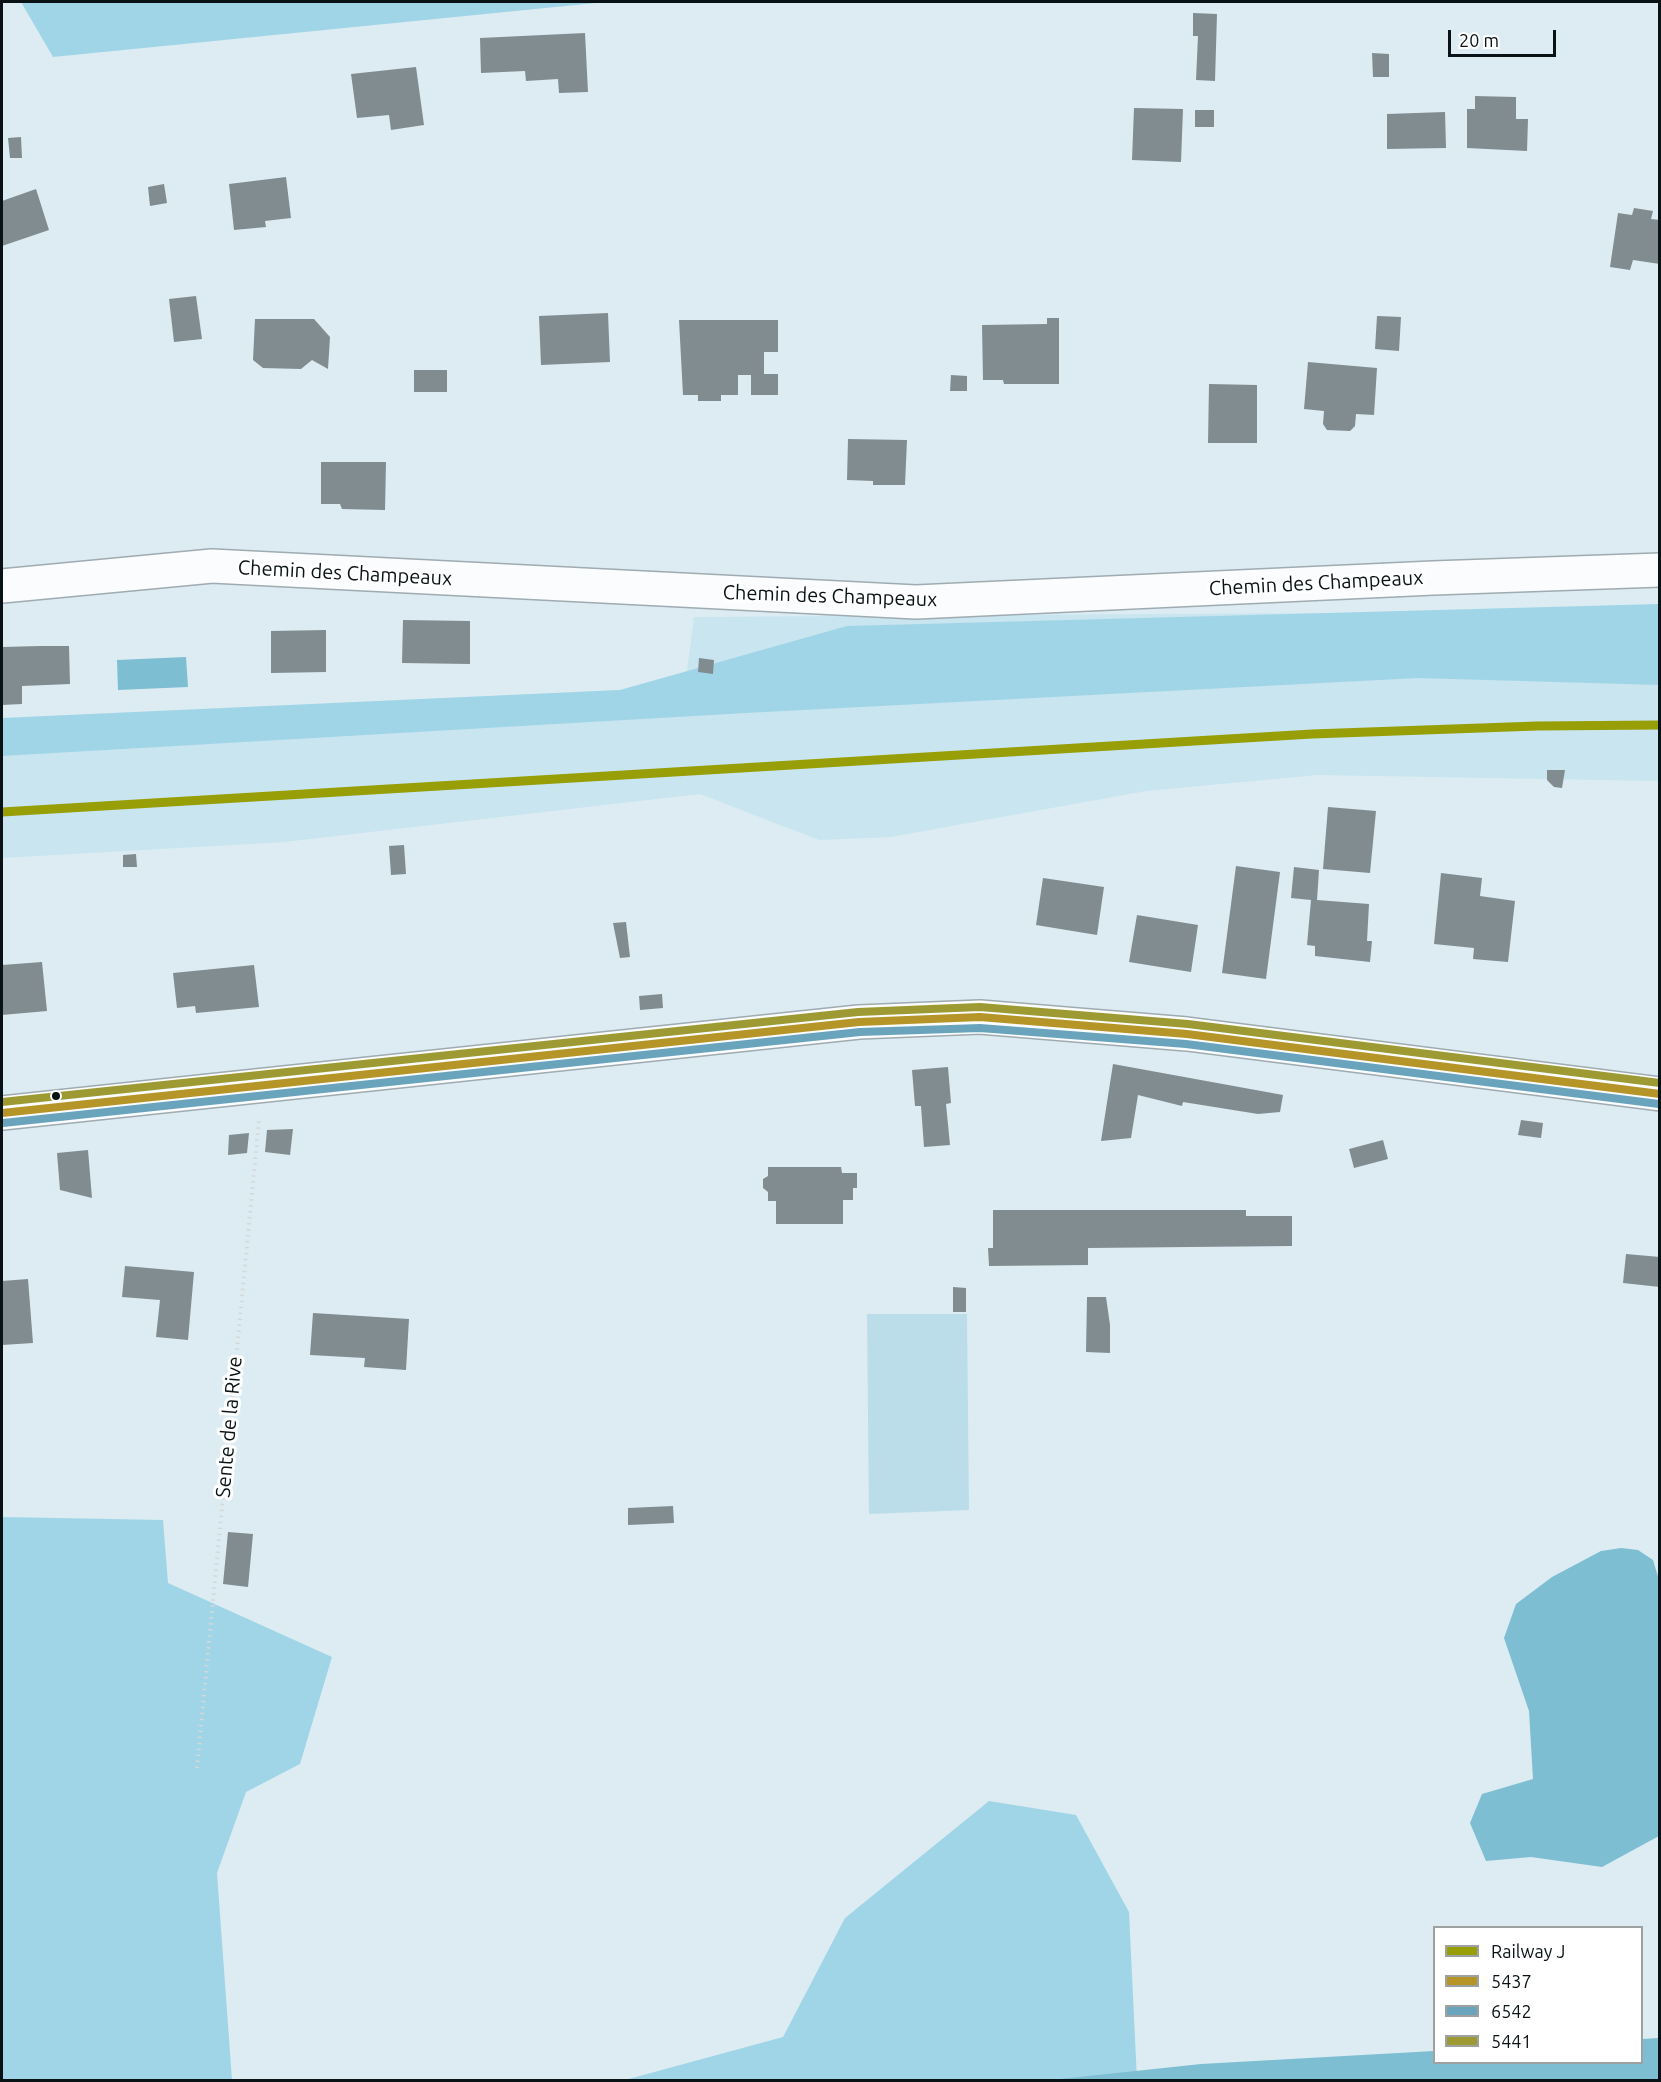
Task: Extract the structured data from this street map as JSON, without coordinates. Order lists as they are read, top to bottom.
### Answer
{
  "streets": {
    "main road": ["Chemin des Champeaux"],
    "path": ["Sente de la Rive"]
  },
  "lines": [
    "rail line J",
    "transit line 5441",
    "transit line 5437",
    "transit line 6542"
  ],
  "legend": [
    "Railway J",
    "5437",
    "6542",
    "5441"
  ],
  "scale_bar": "20 m"
}
